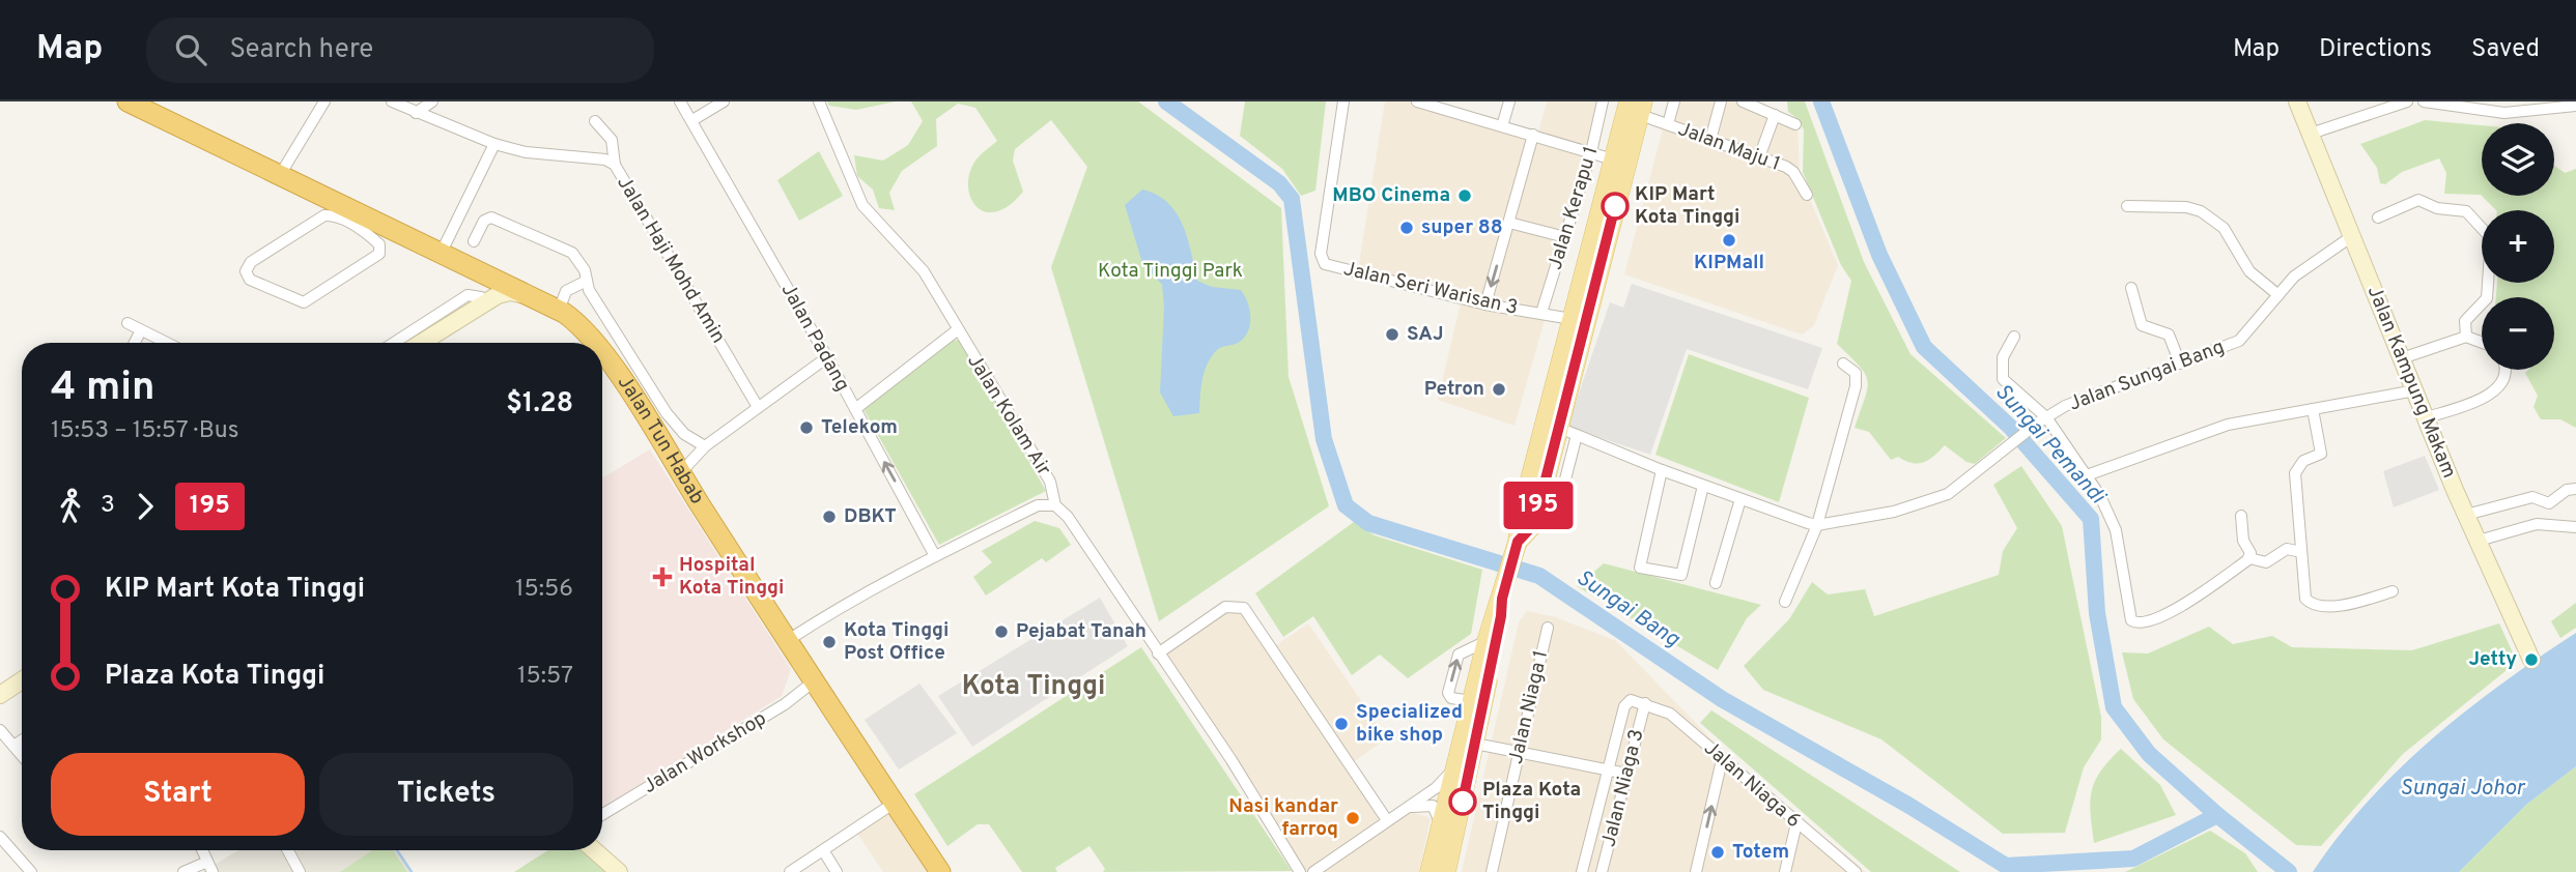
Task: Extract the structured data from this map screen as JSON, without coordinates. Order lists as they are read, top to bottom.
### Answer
{
  "streets": {
    "highway": ["Jalan Tun Habab"],
    "street": [
      "Jalan Maju 1",
      "Jalan Kerapu 1",
      "Jalan Haji Mohd Amin",
      "Jalan Seri Warisan 3",
      "Jalan Padang",
      "Jalan Sungai Bang",
      "Jalan Kampung Makam",
      "Jalan Kolam Air",
      "Jalan Niaga 1",
      "Jalan Workshop",
      "Jalan Niaga 6",
      "Jalan Niaga 3"
    ]
  },
  "crossings": [
    ["Jalan Kerapu 1", "Jalan Seri Warisan 3"],
    ["Jalan Sungai Bang", "Jalan Kampung Makam"],
    ["Jalan Tun Habab", "Jalan Workshop"],
    ["Jalan Niaga 6", "Jalan Niaga 3"]
  ],
  "districts": ["Kota Tinggi"],
  "water": ["Sungai Pemandi", "Sungai Bang", "Sungai Johor"],
  "parks": ["Kota Tinggi Park"],
  "places": {
    "other": [
      "MBO Cinema",
      "KIP Mart Kota Tinggi",
      "super 88",
      "KIPMall",
      "SAJ",
      "Petron",
      "Telekom",
      "DBKT",
      "Pejabat Tanah",
      "Kota Tinggi Post Office",
      "Jetty",
      "Specialized bike shop",
      "Plaza Kota Tinggi",
      "Nasi kandar farroq",
      "Totem"
    ],
    "health": ["Hospital Kota Tinggi"]
  },
  "lines": ["bus line 195"],
  "page": {
    "header": "Map",
    "search": "Search here",
    "nav": ["Map", "Directions", "Saved"],
    "on_map": "195",
    "map_buttons": ["+", "−"],
    "heading": ["4 min", "15:53 – 15:57 · Bus", "$1.28"],
    "legs": ["3", "195"],
    "list": [
      {
        "name": "KIP Mart Kota Tinggi",
        "value": "15:56"
      },
      {
        "name": "Plaza Kota Tinggi",
        "value": "15:57"
      }
    ],
    "buttons": ["Start", "Tickets"]
  }
}
